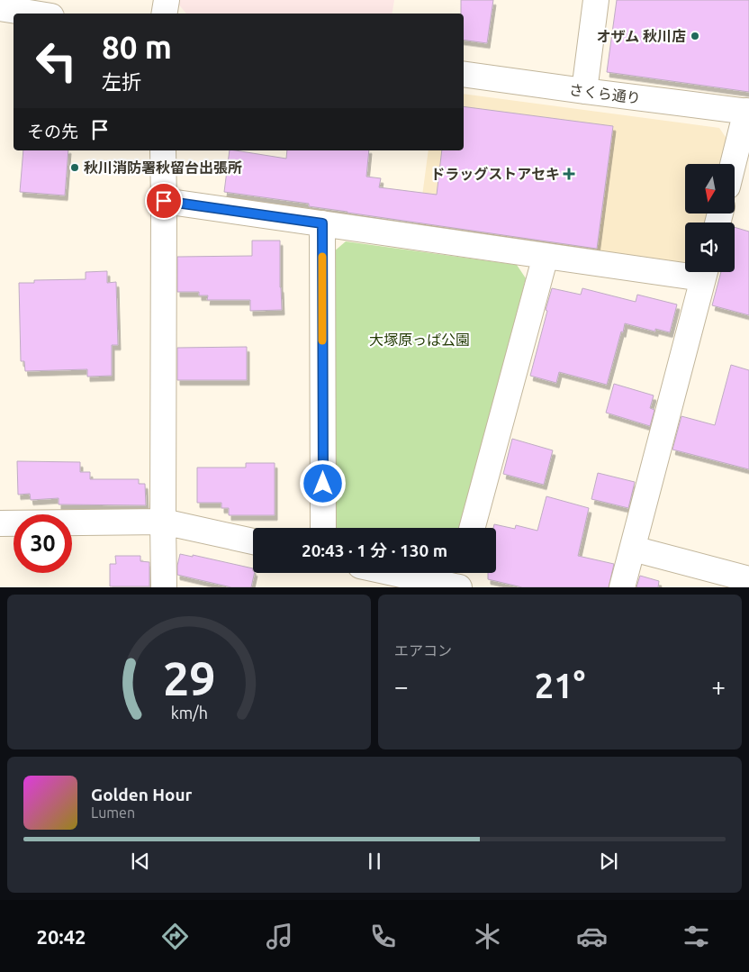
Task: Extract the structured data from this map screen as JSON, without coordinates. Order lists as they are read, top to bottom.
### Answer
{
  "streets": {
    "street": ["さくら通り"]
  },
  "parks": ["大塚原っぱ公園"],
  "places": {
    "other": ["オザム 秋川店", "秋川消防署秋留台出張所"],
    "health": ["ドラッグストアセキ"]
  },
  "north": "bottom",
  "page": {
    "turn": ["80 m", "左折"],
    "then": "その先",
    "limit": "30",
    "trip": "20:43 · 1 分 · 130 m",
    "tile": "エアコン",
    "heat": ["−", "21°", "+"],
    "song": ["Golden Hour", "Lumen"],
    "tabs": "20:42",
    "gauge": ["29", "km/h"]
  }
}
